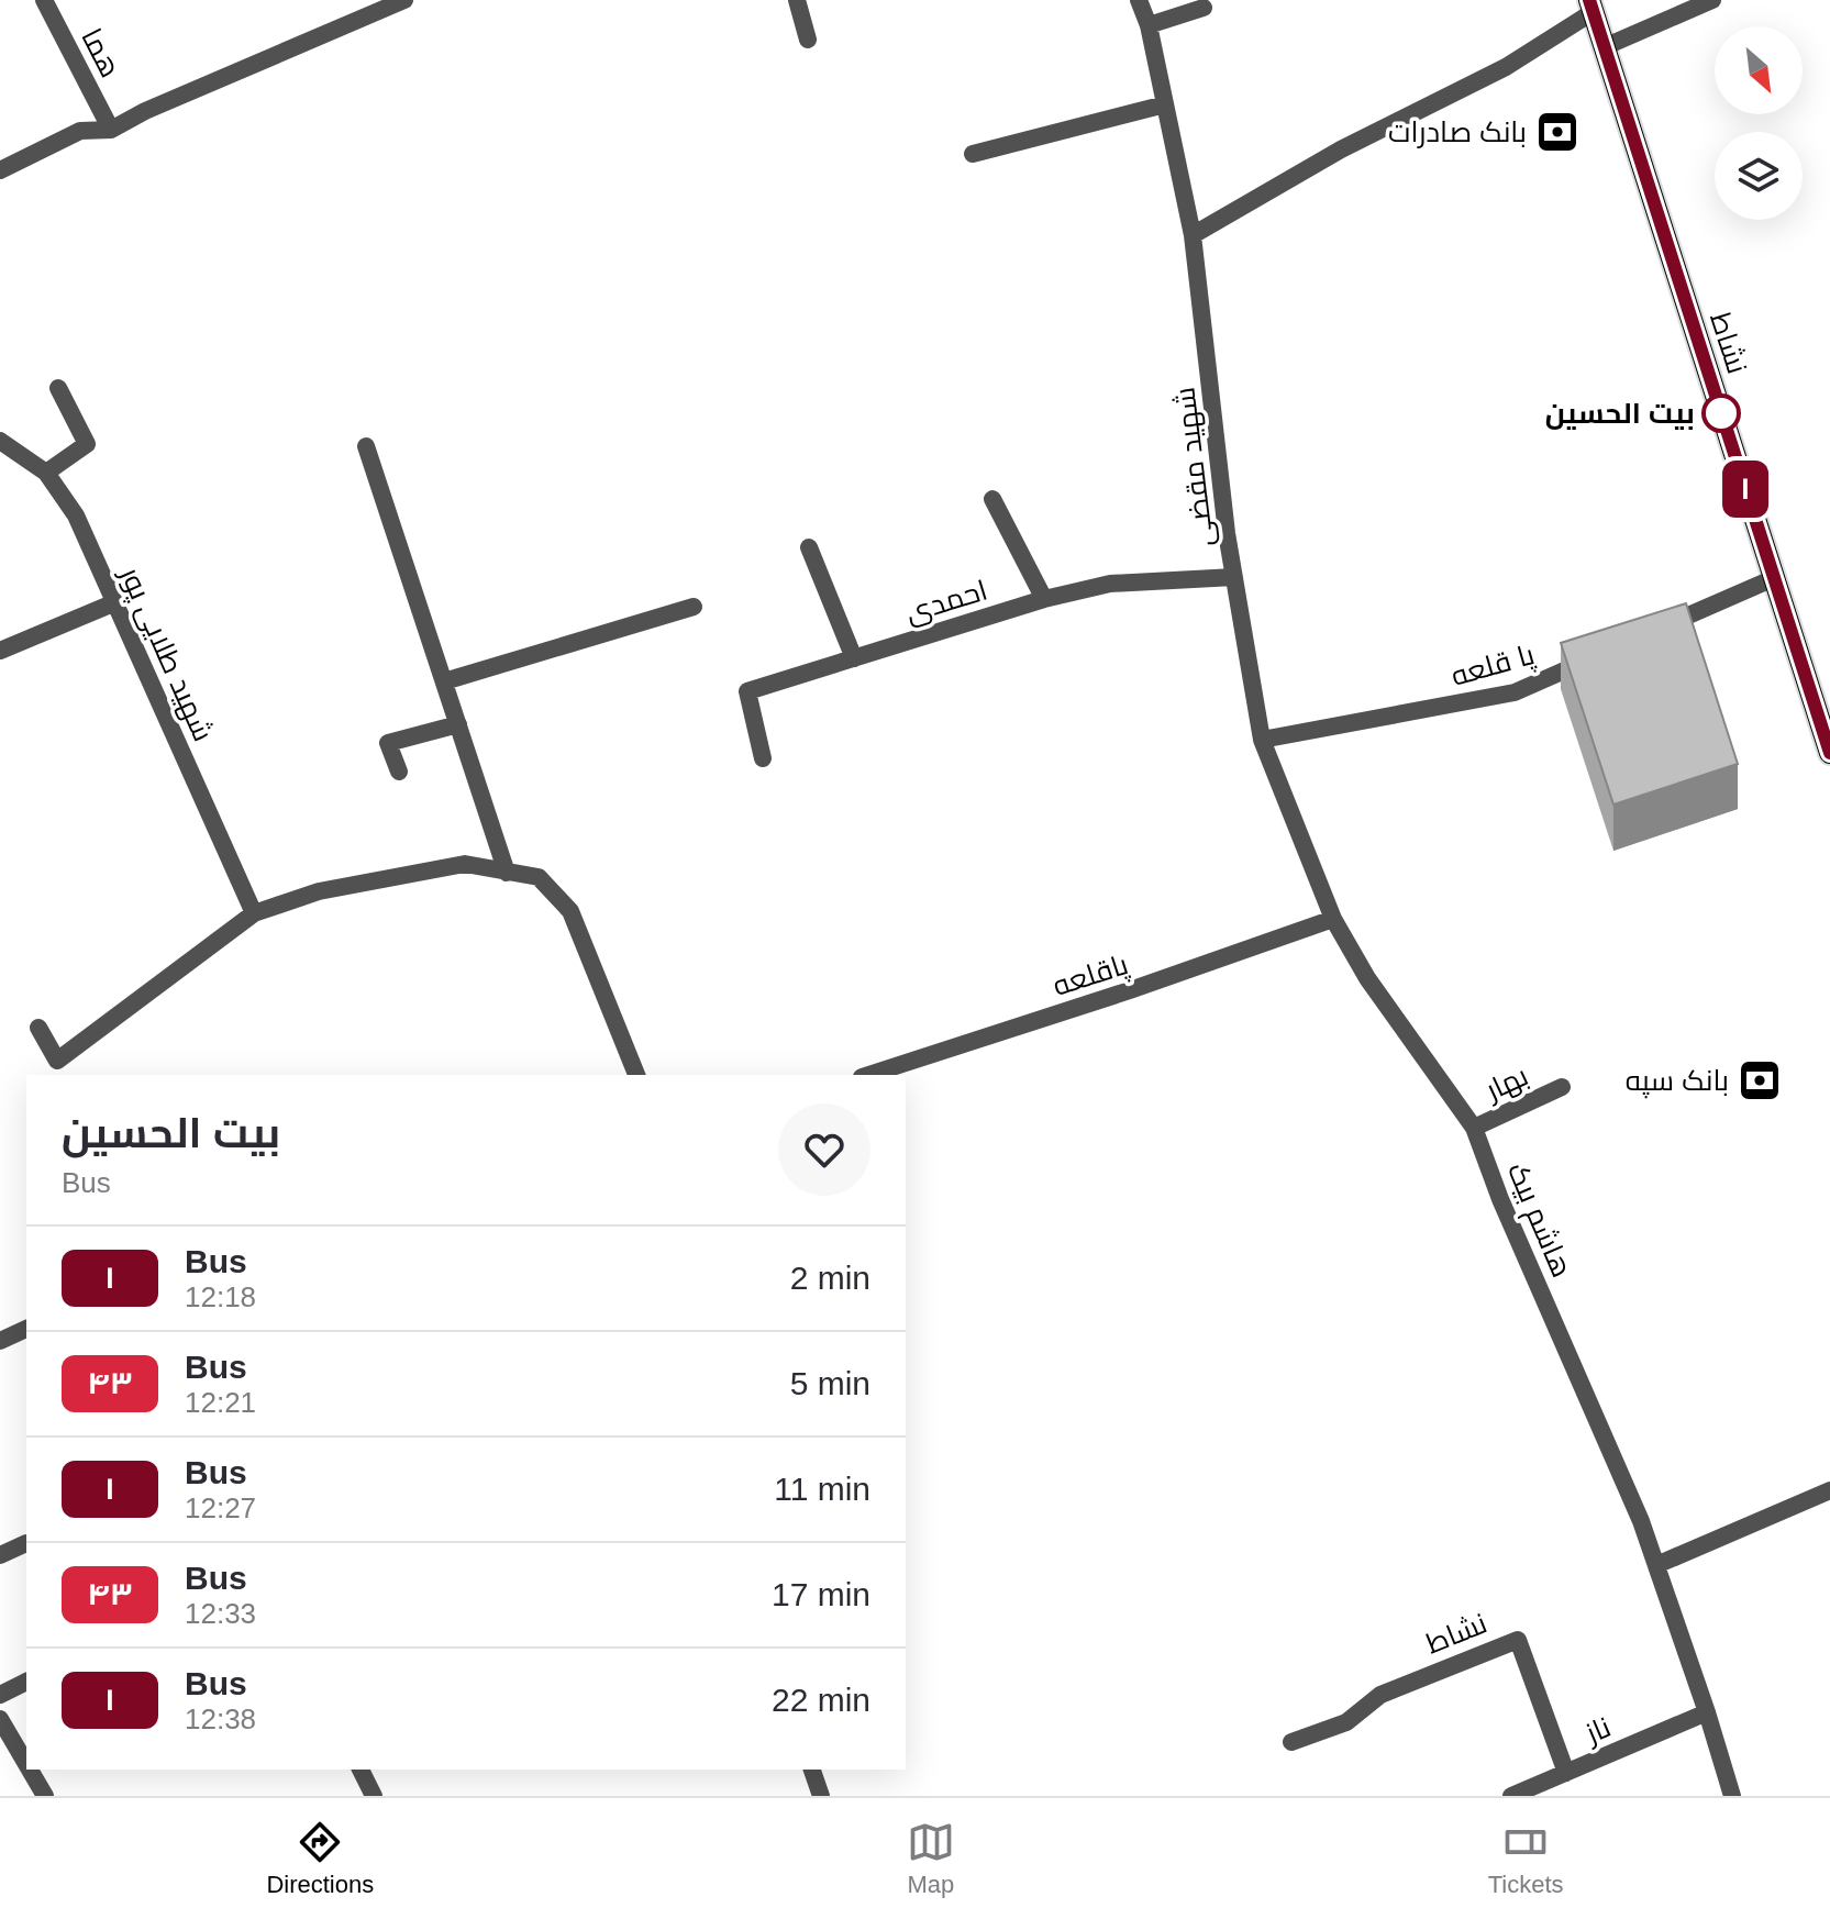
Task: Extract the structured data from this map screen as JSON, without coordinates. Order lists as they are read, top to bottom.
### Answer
{
  "streets": {
    "main road": ["نشاط"],
    "street": [
      "هما",
      "شهید مقضی",
      "احمدی",
      "شهید طلایی پور",
      "پا قلعه",
      "پاقلعه",
      "بهار",
      "هاشم بیک",
      "ناز"
    ]
  },
  "crossings": [
    ["نشاط", "ناز"],
    ["شهید مقضی", "احمدی"],
    ["شهید مقضی", "پا قلعه"],
    ["شهید مقضی", "پاقلعه"],
    ["شهید مقضی", "هاشم بیک"],
    ["پاقلعه", "هاشم بیک"],
    ["بهار", "هاشم بیک"],
    ["هاشم بیک", "ناز"]
  ],
  "places": {
    "bank": ["بانک صادرات", "بانک سپه"],
    "other": ["بیت الحسین"]
  },
  "lines": ["bus line ۱"],
  "north": "bottom right",
  "page": {
    "on_map": "۱",
    "heading": ["بیت الحسین", "Bus"],
    "list": [
      {
        "mark": "۱",
        "name": "Bus",
        "note": "12:18",
        "value": "2 min"
      },
      {
        "mark": "۴۳",
        "name": "Bus",
        "note": "12:21",
        "value": "5 min"
      },
      {
        "mark": "۱",
        "name": "Bus",
        "note": "12:27",
        "value": "11 min"
      },
      {
        "mark": "۴۳",
        "name": "Bus",
        "note": "12:33",
        "value": "17 min"
      },
      {
        "mark": "۱",
        "name": "Bus",
        "note": "12:38",
        "value": "22 min"
      }
    ],
    "tabs": ["Directions", "Map", "Tickets"]
  }
}
